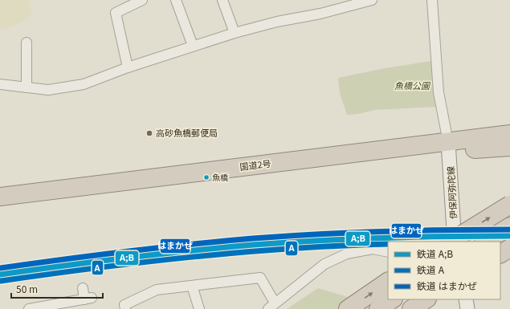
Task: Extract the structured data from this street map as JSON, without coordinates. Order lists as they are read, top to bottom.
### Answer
{
  "streets": {
    "highway": ["国道2号"],
    "main road": ["伊保阿弥陀線"]
  },
  "crossings": [
    ["国道2号", "伊保阿弥陀線"]
  ],
  "parks": ["魚橋公園"],
  "places": ["高砂魚橋郵便局", "魚橋"],
  "lines": ["rail line はまかぜ", "rail line A;B", "rail line A"],
  "legend": ["鉄道 A;B", "鉄道 A", "鉄道 はまかぜ"],
  "scale_bar": "50 m"
}
